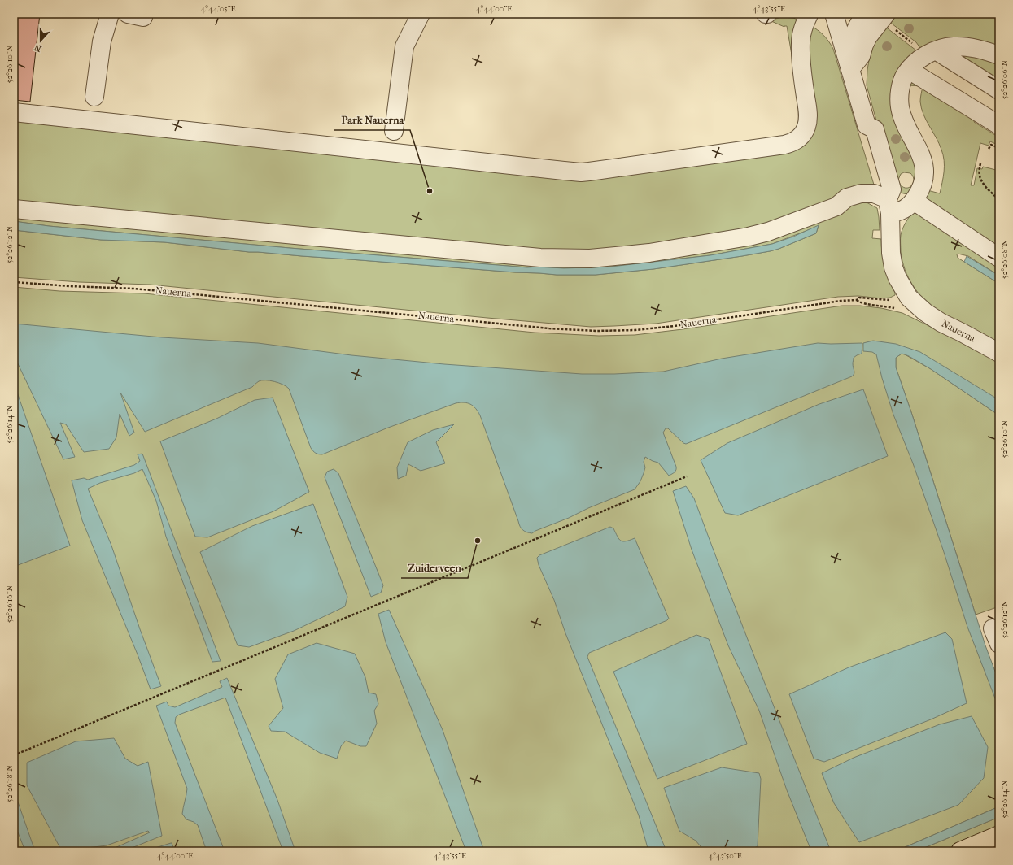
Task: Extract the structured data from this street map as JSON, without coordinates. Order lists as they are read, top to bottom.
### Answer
{
  "streets": {
    "street": ["Nauerna"]
  },
  "places": ["Park Nauerna", "Zuiderveen"],
  "north": "bottom",
  "coordinates": [
    "4°44'05\"E",
    "4°44'00\"E",
    "4°43'55\"E",
    "52°26'10\"N",
    "52°26'06\"N",
    "52°26'12\"N",
    "52°26'08\"N",
    "52°26'14\"N",
    "52°26'16\"N",
    "52°26'18\"N",
    "4°43'50\"E"
  ]
}
